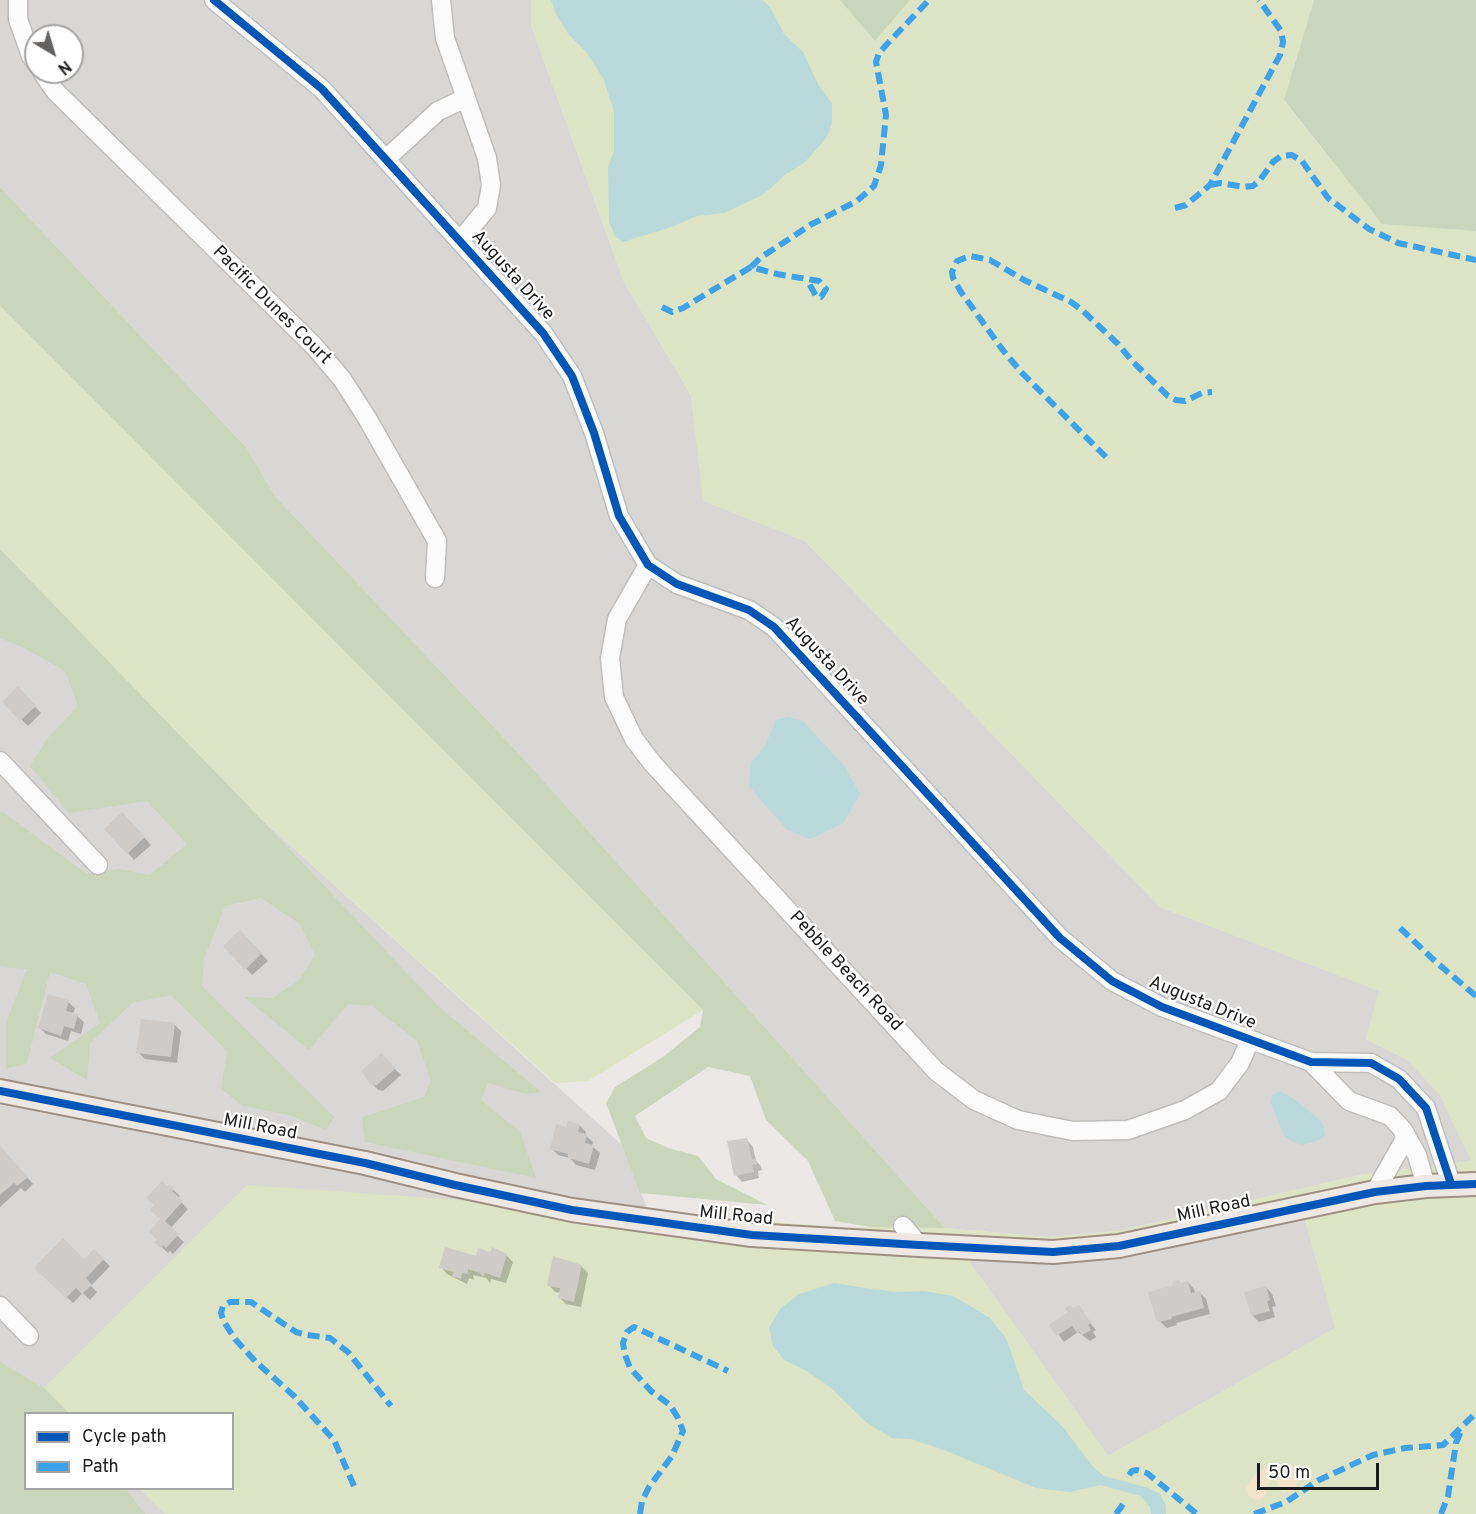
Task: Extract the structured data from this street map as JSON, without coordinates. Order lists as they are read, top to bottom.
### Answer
{
  "streets": {
    "main road": ["Mill Road"],
    "street": ["Augusta Drive", "Pacific Dunes Court", "Pebble Beach Road"]
  },
  "crossings": [
    ["Augusta Drive", "Pebble Beach Road"],
    ["Augusta Drive", "Mill Road"]
  ],
  "legend": ["Cycle path", "Path"],
  "scale_bar": "50 m",
  "north": "bottom right"
}
